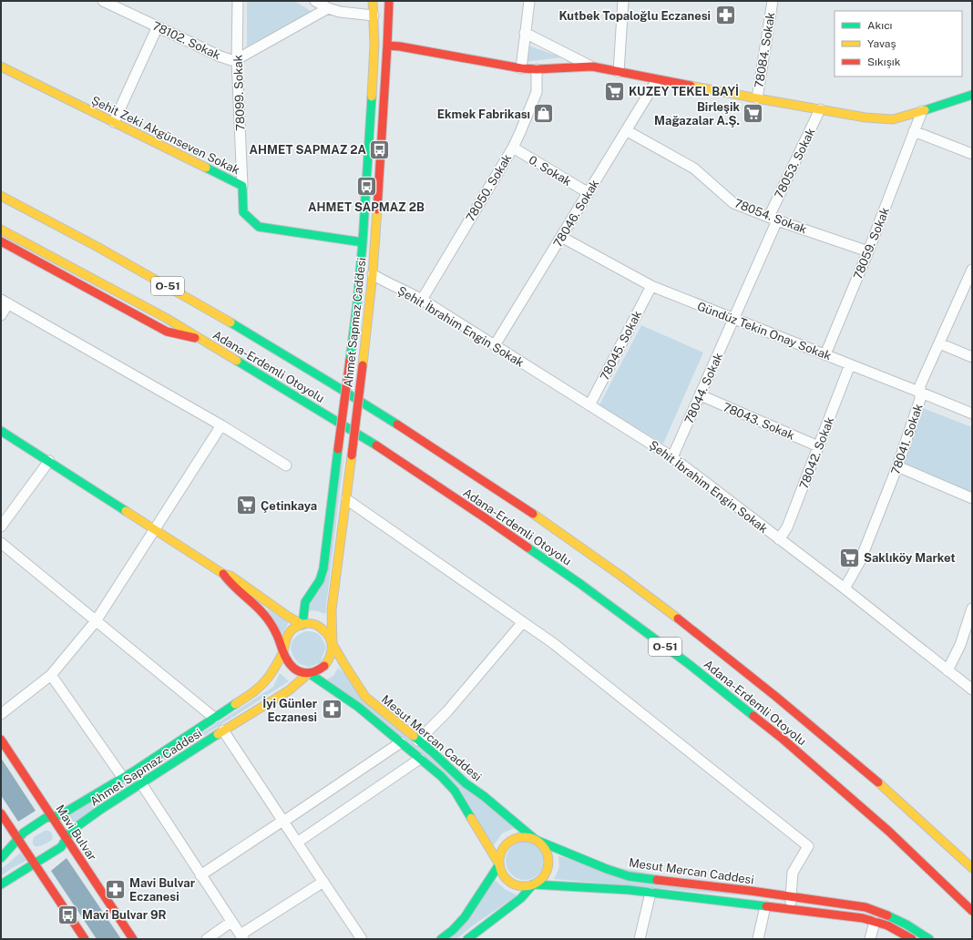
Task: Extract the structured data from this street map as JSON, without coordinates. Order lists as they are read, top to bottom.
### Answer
{
  "streets": {
    "main road": [
      "Şehit Zeki Akgünseven Sokak",
      "O-51",
      "Ahmet Sapmaz Caddesi",
      "Adana-Erdemli Otoyolu",
      "Mesut Mercan Caddesi",
      "Mavi Bulvar"
    ],
    "street": [
      "78102. Sokak",
      "78084. Sokak",
      "78099. Sokak",
      "78053. Sokak",
      "0. Sokak",
      "78050. Sokak",
      "78046. Sokak",
      "78054. Sokak",
      "78059. Sokak",
      "Şehit İbrahim Engin Sokak",
      "Gündüz Tekin Onay Sokak",
      "78045. Sokak",
      "78044. Sokak",
      "78043. Sokak",
      "78041. Sokak",
      "78042. Sokak"
    ]
  },
  "crossings": [
    ["78102. Sokak", "78099. Sokak"],
    ["78099. Sokak", "Şehit Zeki Akgünseven Sokak"],
    ["Şehit Zeki Akgünseven Sokak", "Ahmet Sapmaz Caddesi"],
    ["78053. Sokak", "78054. Sokak"],
    ["78053. Sokak", "Gündüz Tekin Onay Sokak"],
    ["78053. Sokak", "78044. Sokak"],
    ["0. Sokak", "78050. Sokak"],
    ["0. Sokak", "78046. Sokak"],
    ["78050. Sokak", "Şehit İbrahim Engin Sokak"],
    ["78046. Sokak", "78054. Sokak"],
    ["78046. Sokak", "Şehit İbrahim Engin Sokak"],
    ["78046. Sokak", "Gündüz Tekin Onay Sokak"],
    ["78054. Sokak", "78059. Sokak"],
    ["78059. Sokak", "Gündüz Tekin Onay Sokak"],
    ["Ahmet Sapmaz Caddesi", "Şehit İbrahim Engin Sokak"],
    ["Ahmet Sapmaz Caddesi", "Mesut Mercan Caddesi"],
    ["Ahmet Sapmaz Caddesi", "Mavi Bulvar"],
    ["Şehit İbrahim Engin Sokak", "78045. Sokak"],
    ["Şehit İbrahim Engin Sokak", "78044. Sokak"],
    ["Şehit İbrahim Engin Sokak", "78041. Sokak"],
    ["Şehit İbrahim Engin Sokak", "78042. Sokak"],
    ["Gündüz Tekin Onay Sokak", "78045. Sokak"],
    ["Gündüz Tekin Onay Sokak", "78044. Sokak"],
    ["Gündüz Tekin Onay Sokak", "78041. Sokak"],
    ["Gündüz Tekin Onay Sokak", "78042. Sokak"],
    ["78044. Sokak", "78043. Sokak"],
    ["78043. Sokak", "78042. Sokak"]
  ],
  "places": {
    "pharmacy": ["Kutbek Topaloğlu Eczanesi", "İyi Günler Eczanesi", "Mavi Bulvar Eczanesi"],
    "supermarket": [
      "KUZEY TEKEL BAYİ",
      "Birleşik Mağazalar A.Ş.",
      "Çetinkaya",
      "Saklıköy Market"
    ],
    "shop": ["Ekmek Fabrikası"],
    "bus stop": ["AHMET SAPMAZ 2A", "AHMET SAPMAZ 2B", "Mavi Bulvar 9R"]
  },
  "legend": ["Akıcı", "Yavaş", "Sıkışık"]
}
